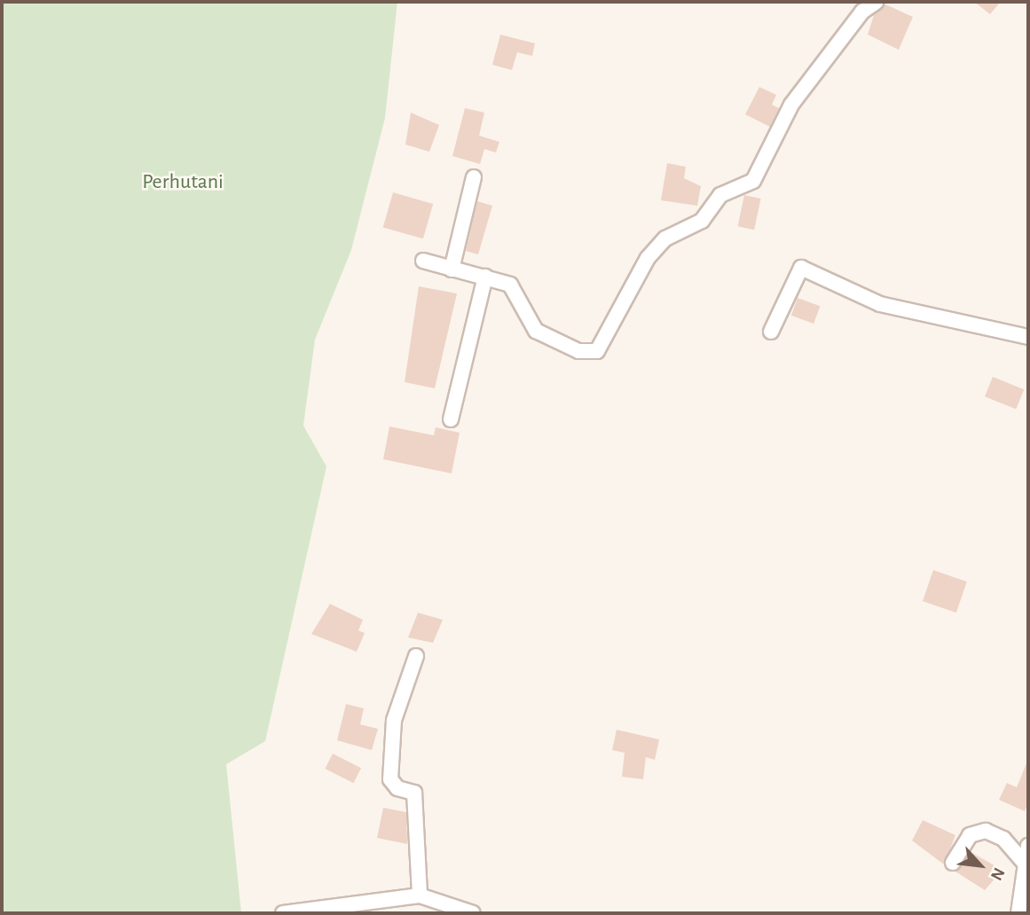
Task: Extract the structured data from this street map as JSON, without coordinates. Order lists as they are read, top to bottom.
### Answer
{
  "parks": ["Perhutani"],
  "north": "bottom right"
}
